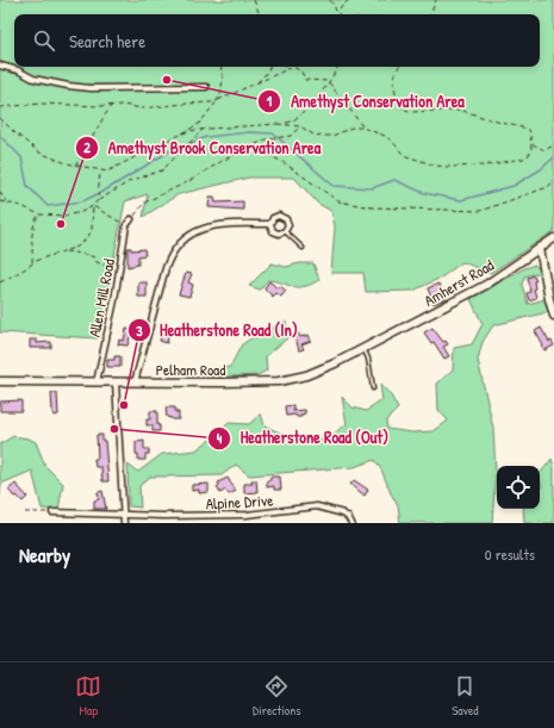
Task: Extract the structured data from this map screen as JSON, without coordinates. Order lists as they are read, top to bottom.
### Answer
{
  "streets": {
    "main road": ["Amherst Road", "Pelham Road"],
    "street": ["Allen Mill Road", "Alpine Drive"]
  },
  "crossings": [
    ["Amherst Road", "Pelham Road"],
    ["Allen Mill Road", "Pelham Road"]
  ],
  "places": [
    "Amethyst Conservation Area",
    "Amethyst Brook Conservation Area",
    "Heatherstone Road (In)",
    "Heatherstone Road (Out)"
  ],
  "page": {
    "search": "Search here",
    "heading": ["Nearby", "0 results"],
    "nav": ["Map", "Directions", "Saved"]
  }
}
